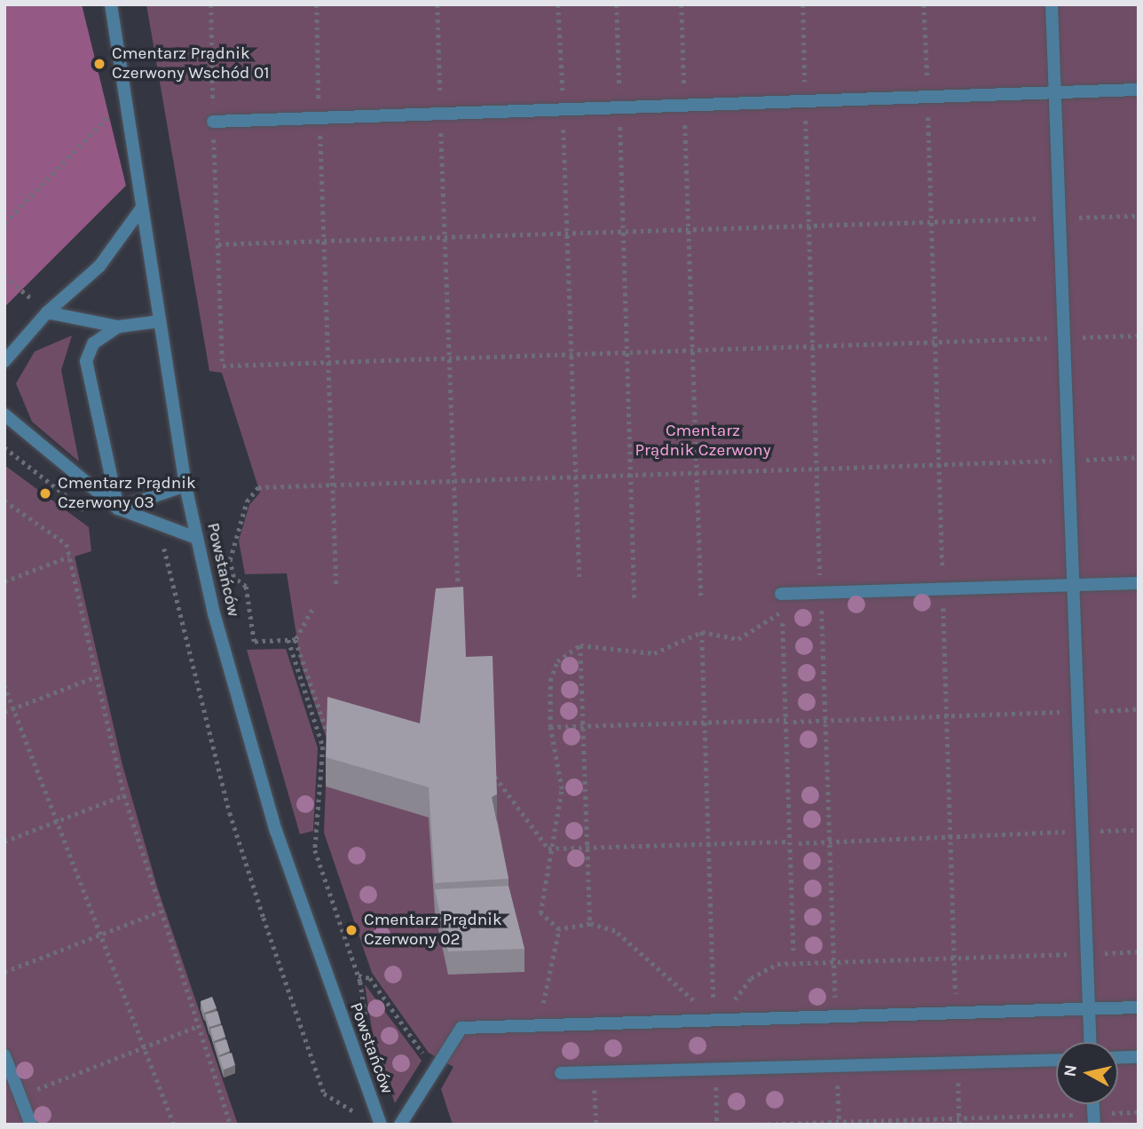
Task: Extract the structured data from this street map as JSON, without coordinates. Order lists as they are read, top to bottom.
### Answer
{
  "streets": {
    "street": ["Powstańców"]
  },
  "parks": ["Cmentarz Prądnik Czerwony"],
  "places": ["Cmentarz Prądnik Czerwony Wschód 01", "Cmentarz Prądnik Czerwony 03", "Cmentarz Prądnik Czerwony 02"],
  "north": "left"
}
